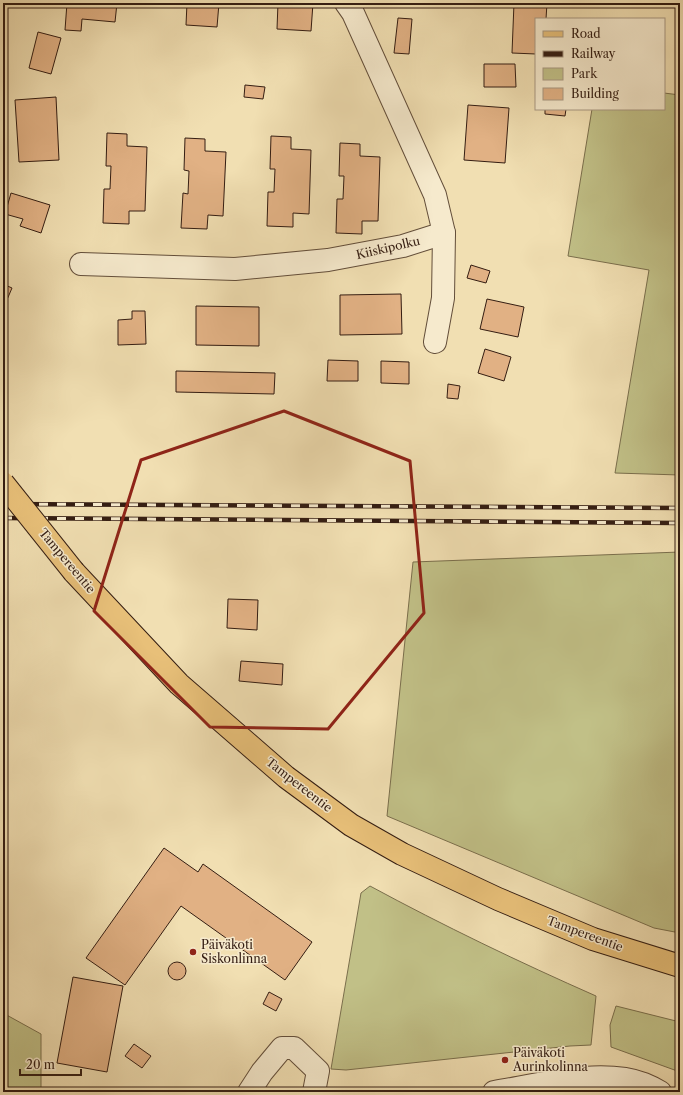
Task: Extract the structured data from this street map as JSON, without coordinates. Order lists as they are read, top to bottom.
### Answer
{
  "streets": {
    "main road": ["Tampereentie"],
    "street": ["Kiiskipolku"]
  },
  "places": ["Päiväkoti Siskonlinna", "Päiväkoti Aurinkolinna"],
  "legend": [
    "Road",
    "Railway",
    "Park",
    "Building"
  ],
  "scale_bar": "20 m"
}
